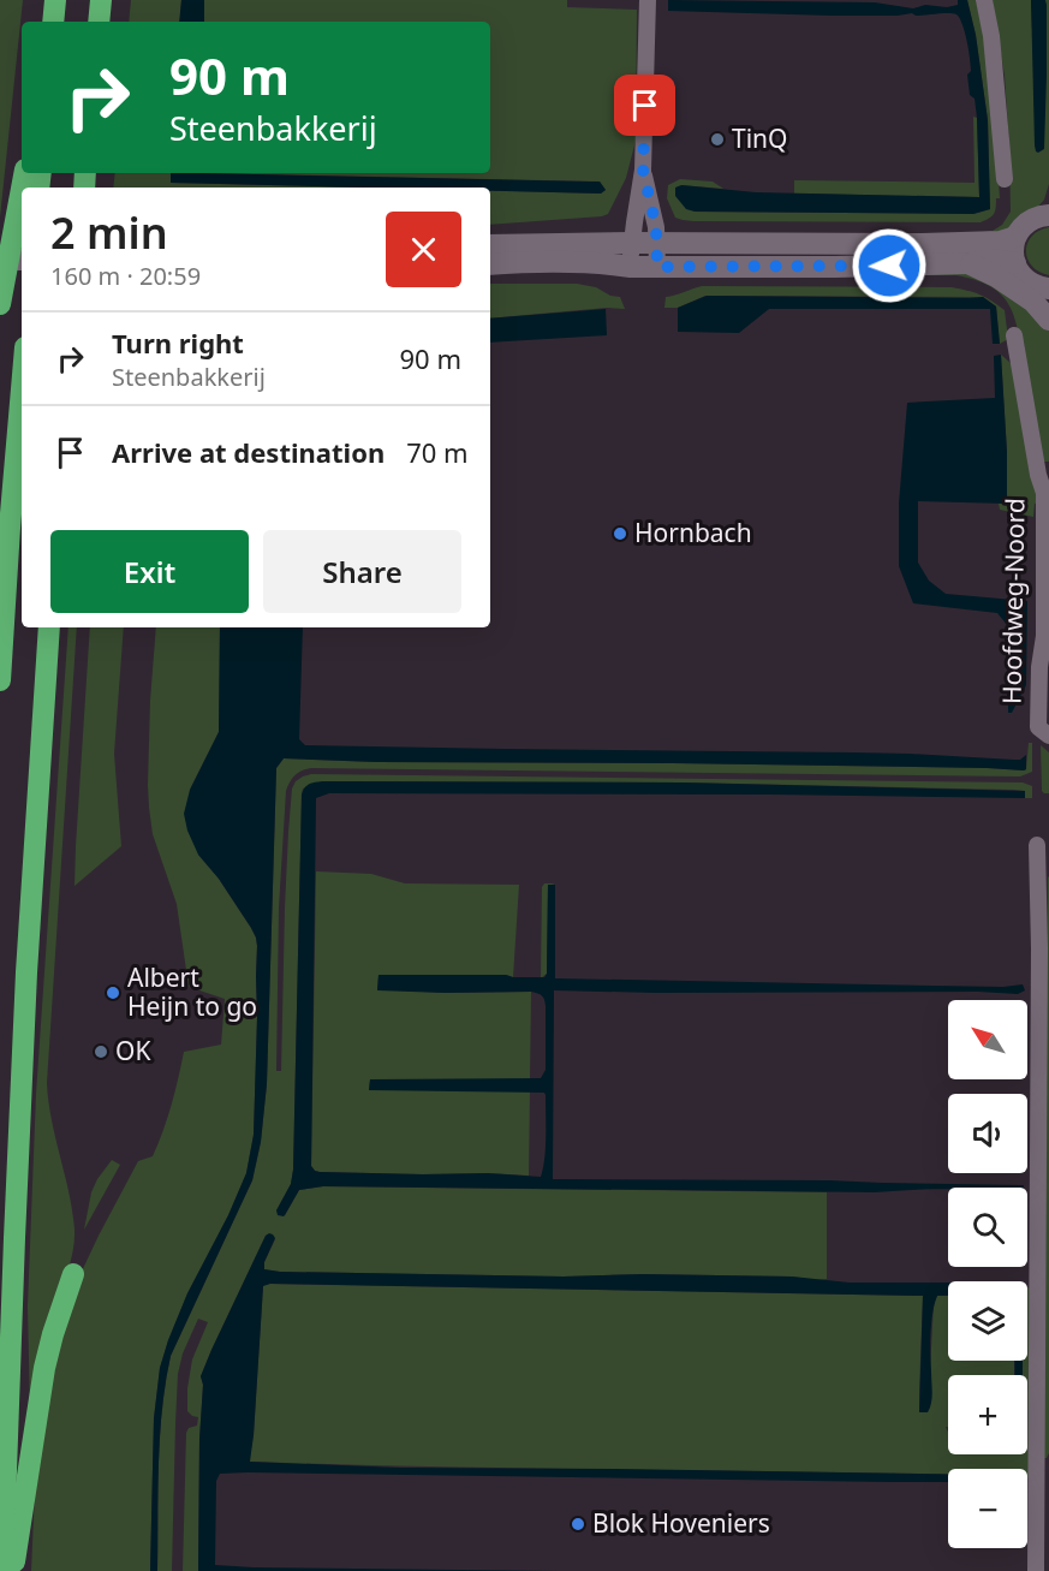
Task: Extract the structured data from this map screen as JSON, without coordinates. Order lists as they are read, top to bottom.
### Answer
{
  "streets": {
    "street": ["Hoofdweg-Noord"]
  },
  "places": [
    "TinQ",
    "Hornbach",
    "Albert Heijn to go",
    "OK",
    "Blok Hoveniers"
  ],
  "north": "top left",
  "page": {
    "turn": ["90 m", "Steenbakkerij"],
    "heading": ["2 min", "160 m · 20:59"],
    "list": [
      {
        "name": "Turn right",
        "note": "Steenbakkerij",
        "value": "90 m"
      },
      {
        "name": "Arrive at destination",
        "value": "70 m"
      }
    ],
    "buttons": ["Exit", "Share"],
    "map_buttons": ["+", "−"]
  }
}
